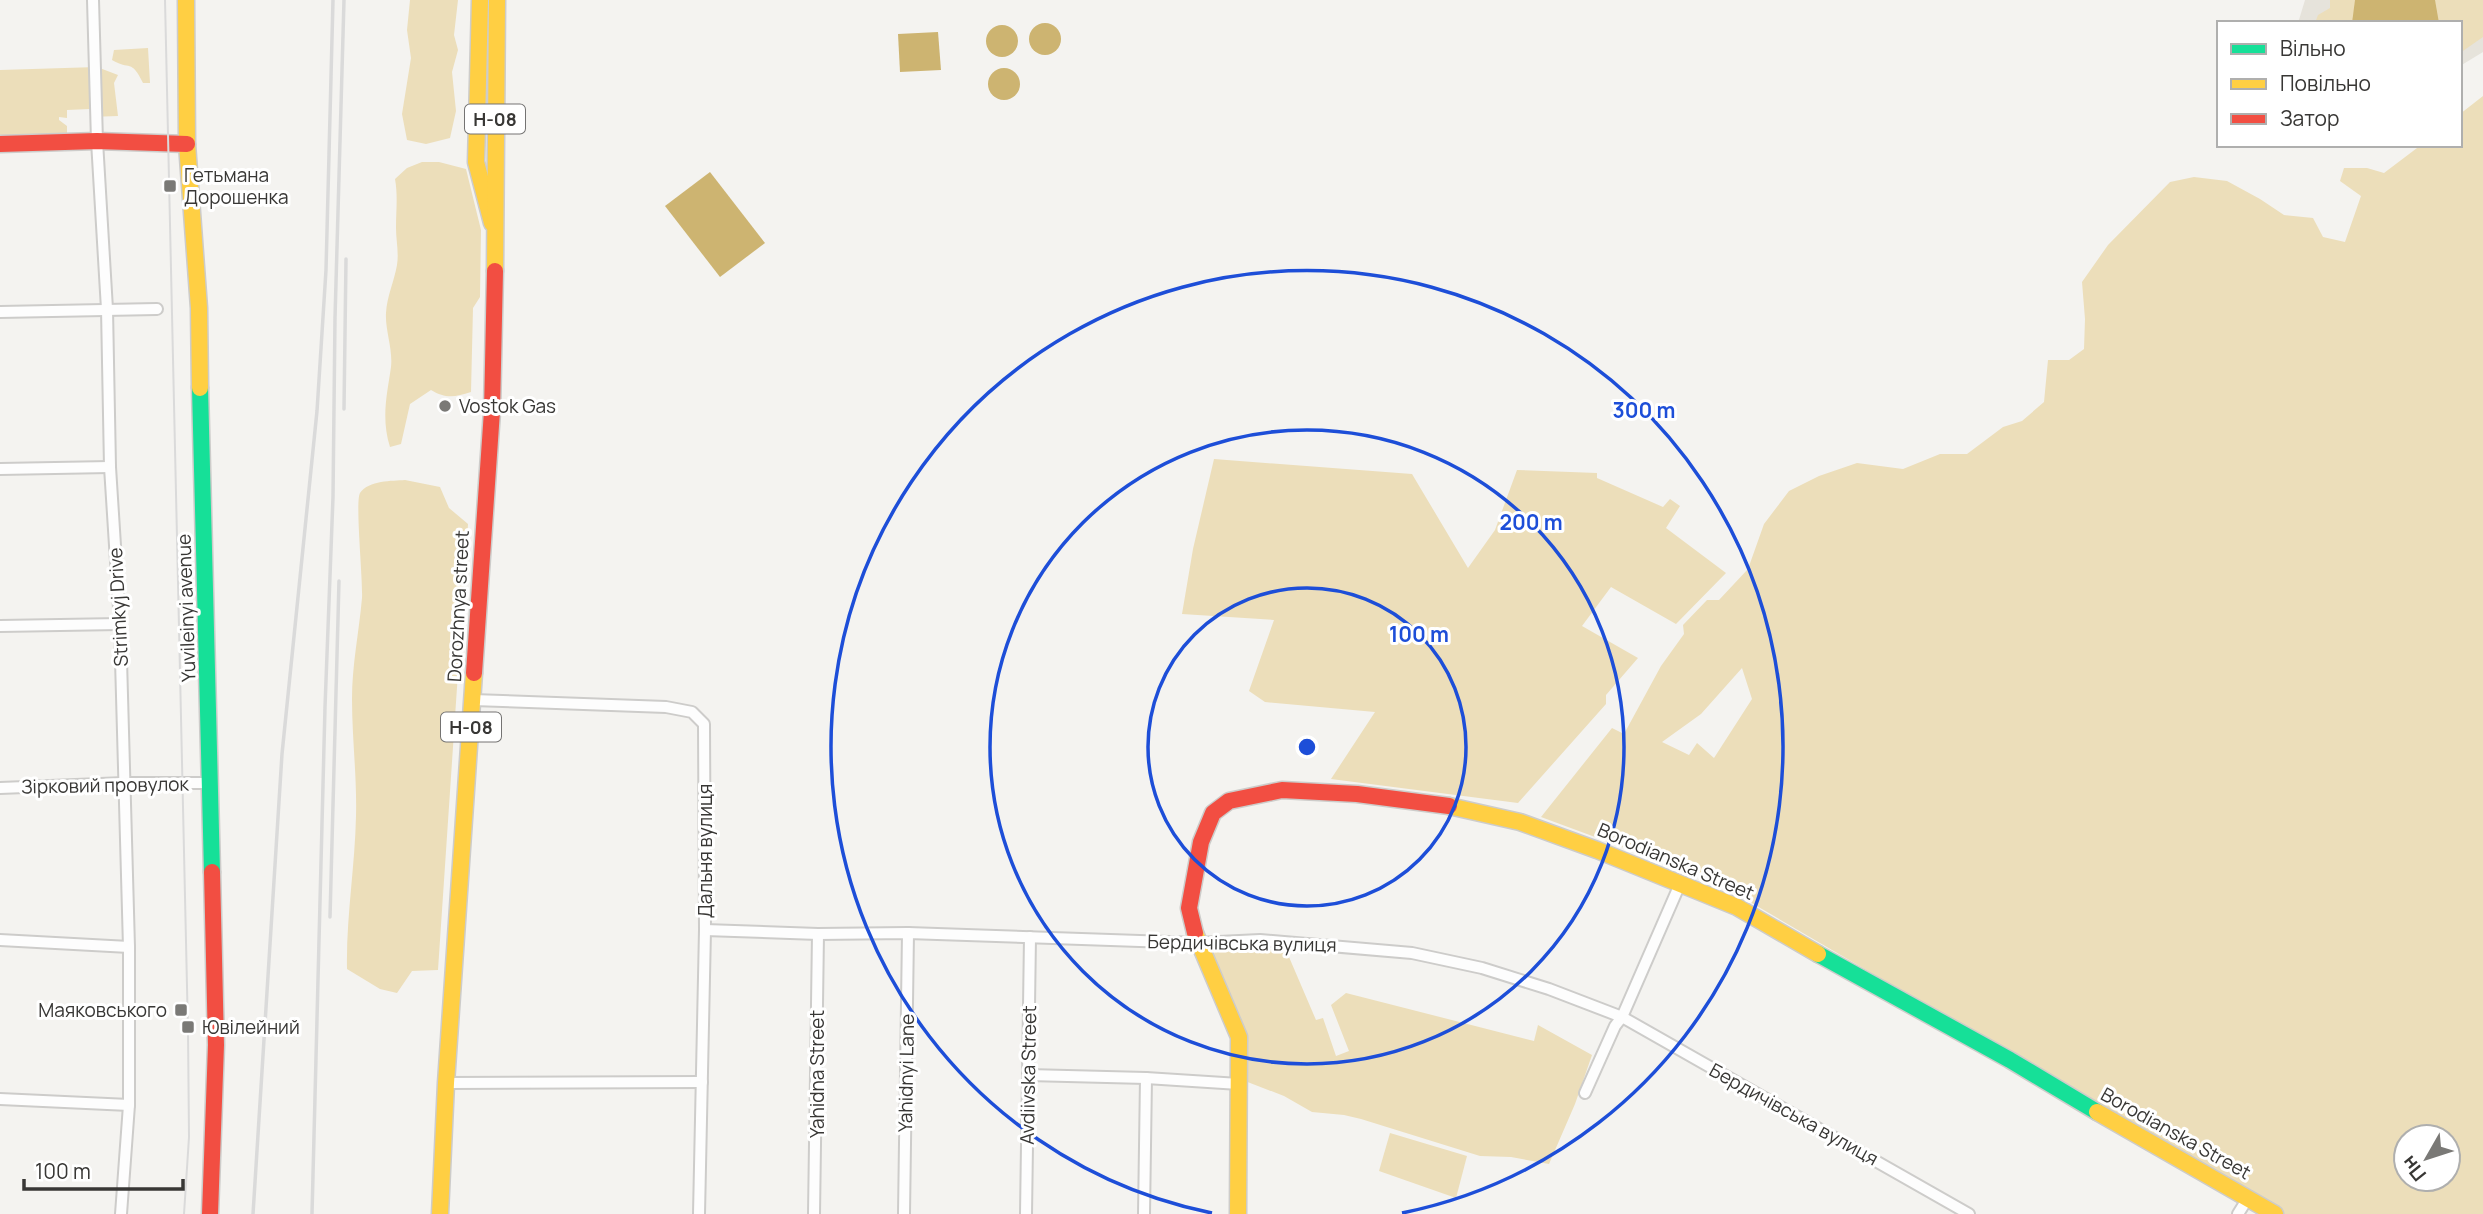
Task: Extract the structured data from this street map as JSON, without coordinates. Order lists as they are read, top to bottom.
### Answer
{
  "streets": {
    "main road": [
      "Н-08",
      "Dorozhnya street",
      "Yuvileinyi avenue",
      "Borodianska Street"
    ],
    "street": [
      "Strimkyj Drive",
      "Зірковий провулок",
      "Дальня вулиця",
      "Бердичівська вулиця",
      "Yahidnyi Lane",
      "Yahidna Street",
      "Avdiivska Street"
    ]
  },
  "crossings": [
    ["Dorozhnya street", "Дальня вулиця"],
    ["Strimkyj Drive", "Зірковий провулок"],
    ["Yuvileinyi avenue", "Зірковий провулок"],
    ["Дальня вулиця", "Бердичівська вулиця"],
    ["Borodianska Street", "Бердичівська вулиця"],
    ["Бердичівська вулиця", "Yahidnyi Lane"],
    ["Бердичівська вулиця", "Yahidna Street"],
    ["Бердичівська вулиця", "Avdiivska Street"]
  ],
  "places": {
    "transit": ["Гетьмана Дорошенка", "Маяковського", "Ювілейний"],
    "other": ["Vostok Gas"]
  },
  "legend": ["Вільно", "Повільно", "Затор"],
  "scale_bar": "100 m",
  "north": "bottom left",
  "rings": ["300 m", "200 m", "100 m"]
}
